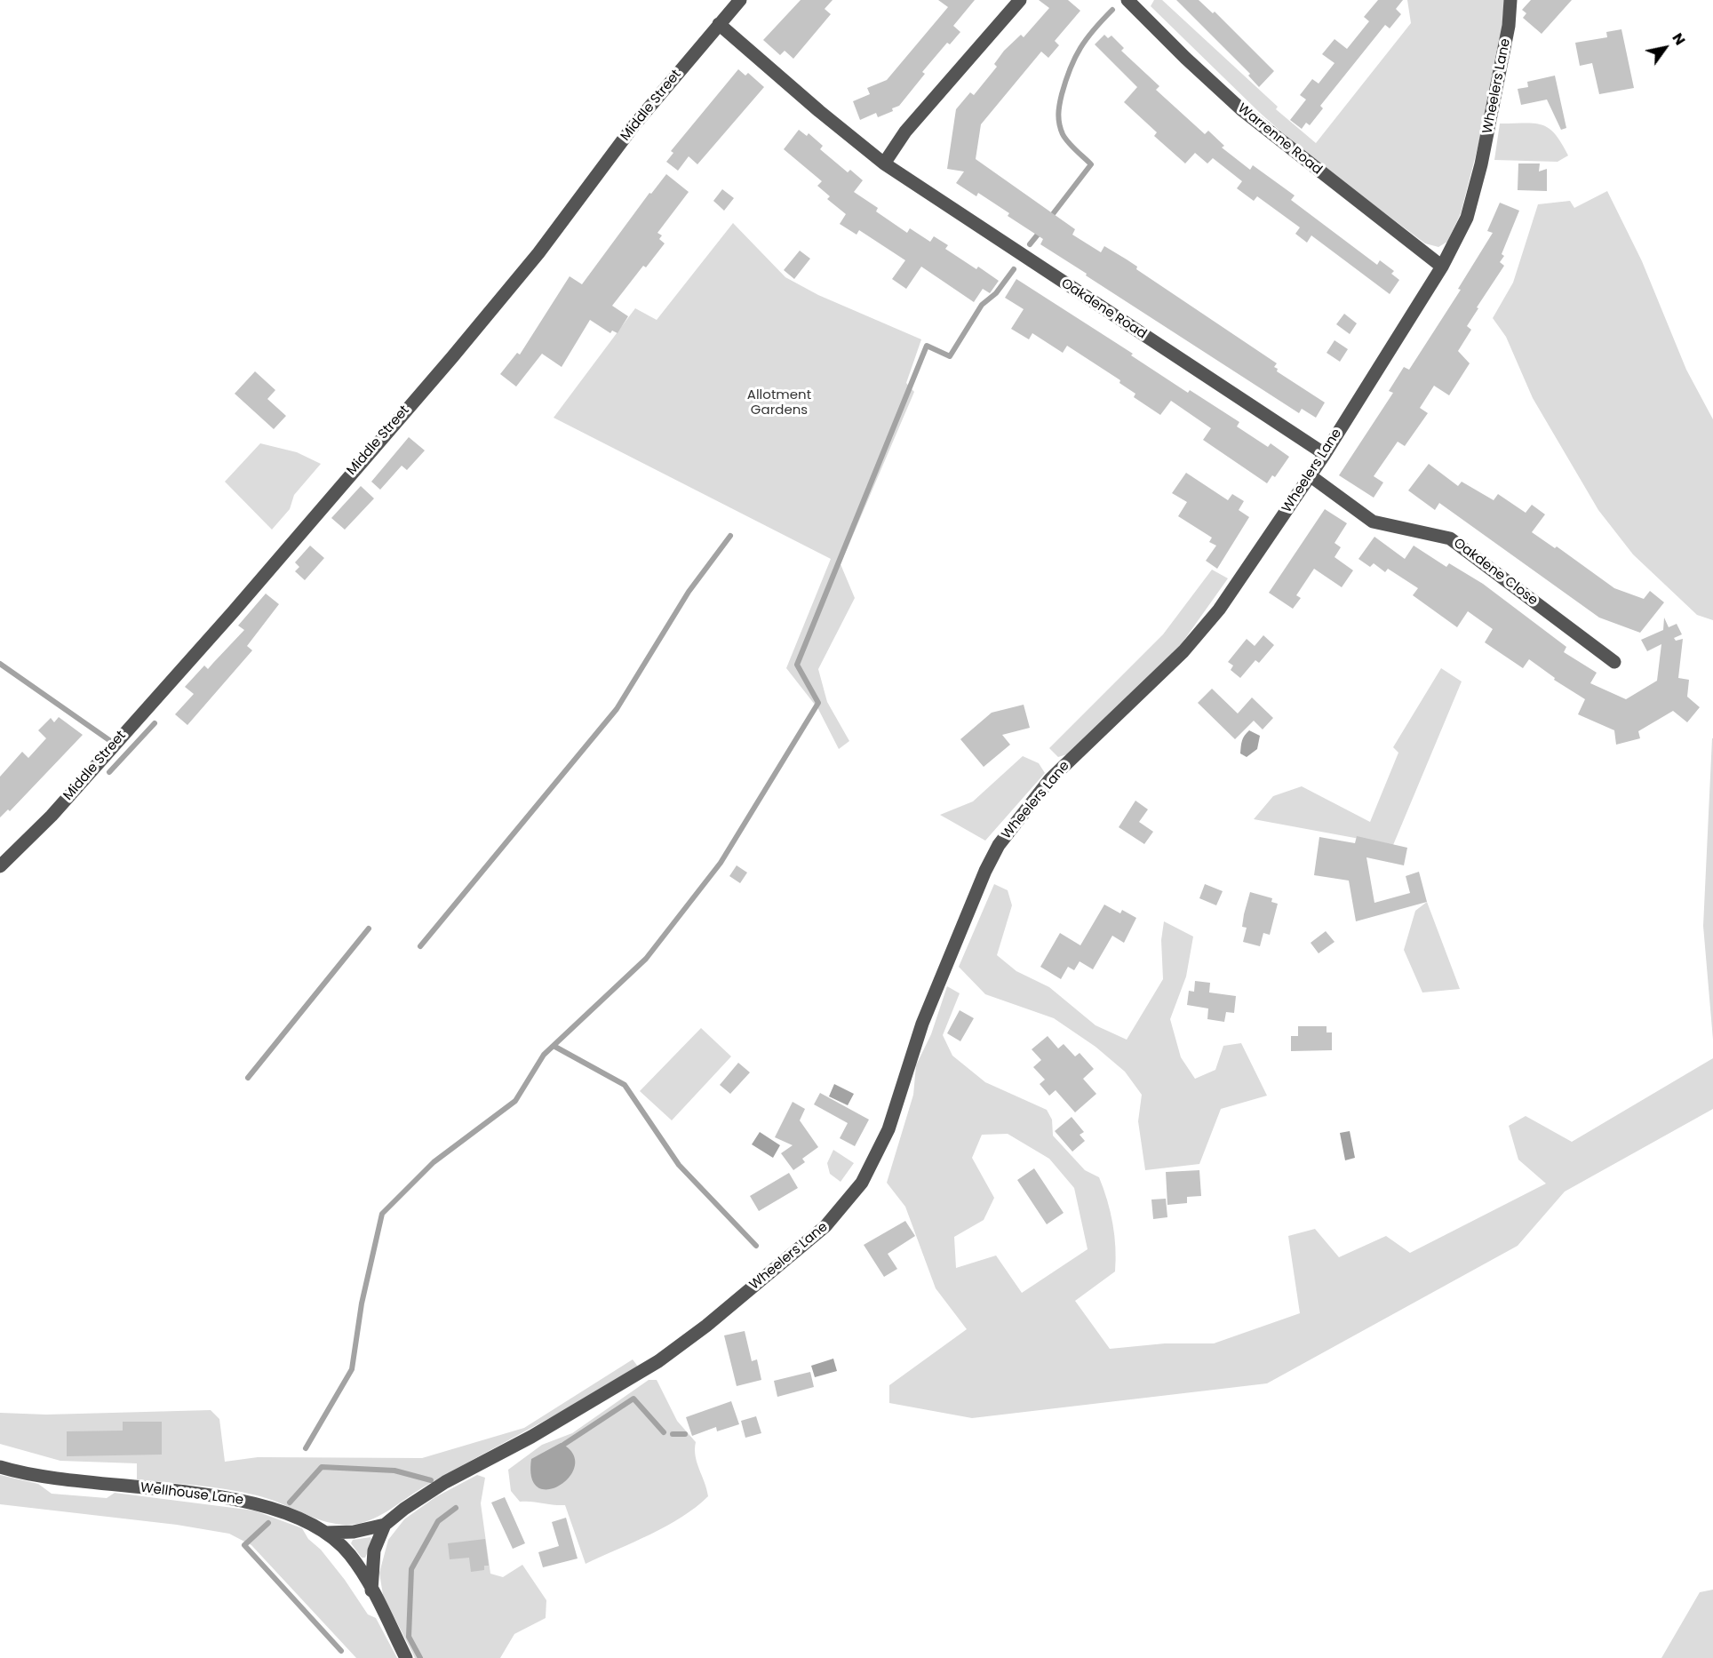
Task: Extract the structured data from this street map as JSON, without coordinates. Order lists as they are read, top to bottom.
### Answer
{
  "streets": {
    "street": [
      "Wheelers Lane",
      "Middle Street",
      "Warrenne Road",
      "Oakdene Road",
      "Oakdene Close",
      "Wellhouse Lane"
    ]
  },
  "crossings": [
    ["Wheelers Lane", "Warrenne Road"],
    ["Wheelers Lane", "Oakdene Road"],
    ["Wheelers Lane", "Oakdene Close"],
    ["Wheelers Lane", "Wellhouse Lane"],
    ["Middle Street", "Oakdene Road"]
  ],
  "parks": ["Allotment Gardens"],
  "north": "top right"
}
